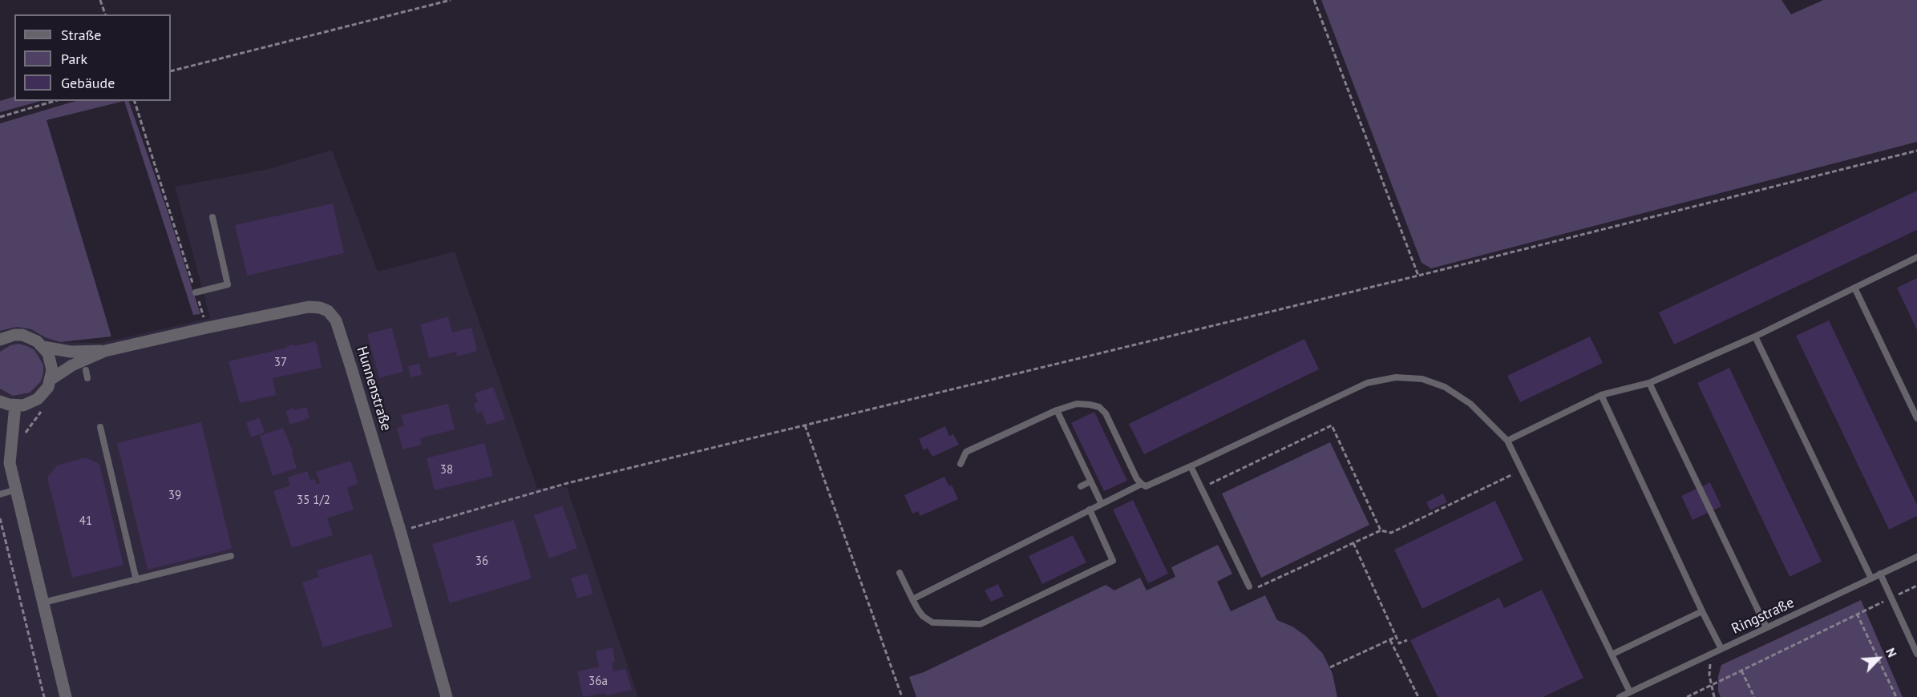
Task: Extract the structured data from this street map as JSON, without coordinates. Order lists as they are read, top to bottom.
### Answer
{
  "streets": {
    "street": ["Hunnenstraße"],
    "lane": ["Ringstraße"]
  },
  "house_numbers": [
    "37",
    "38",
    "39",
    "35 1/2",
    "41",
    "36",
    "36a"
  ],
  "legend": ["Straße", "Park", "Gebäude"],
  "north": "top right"
}
